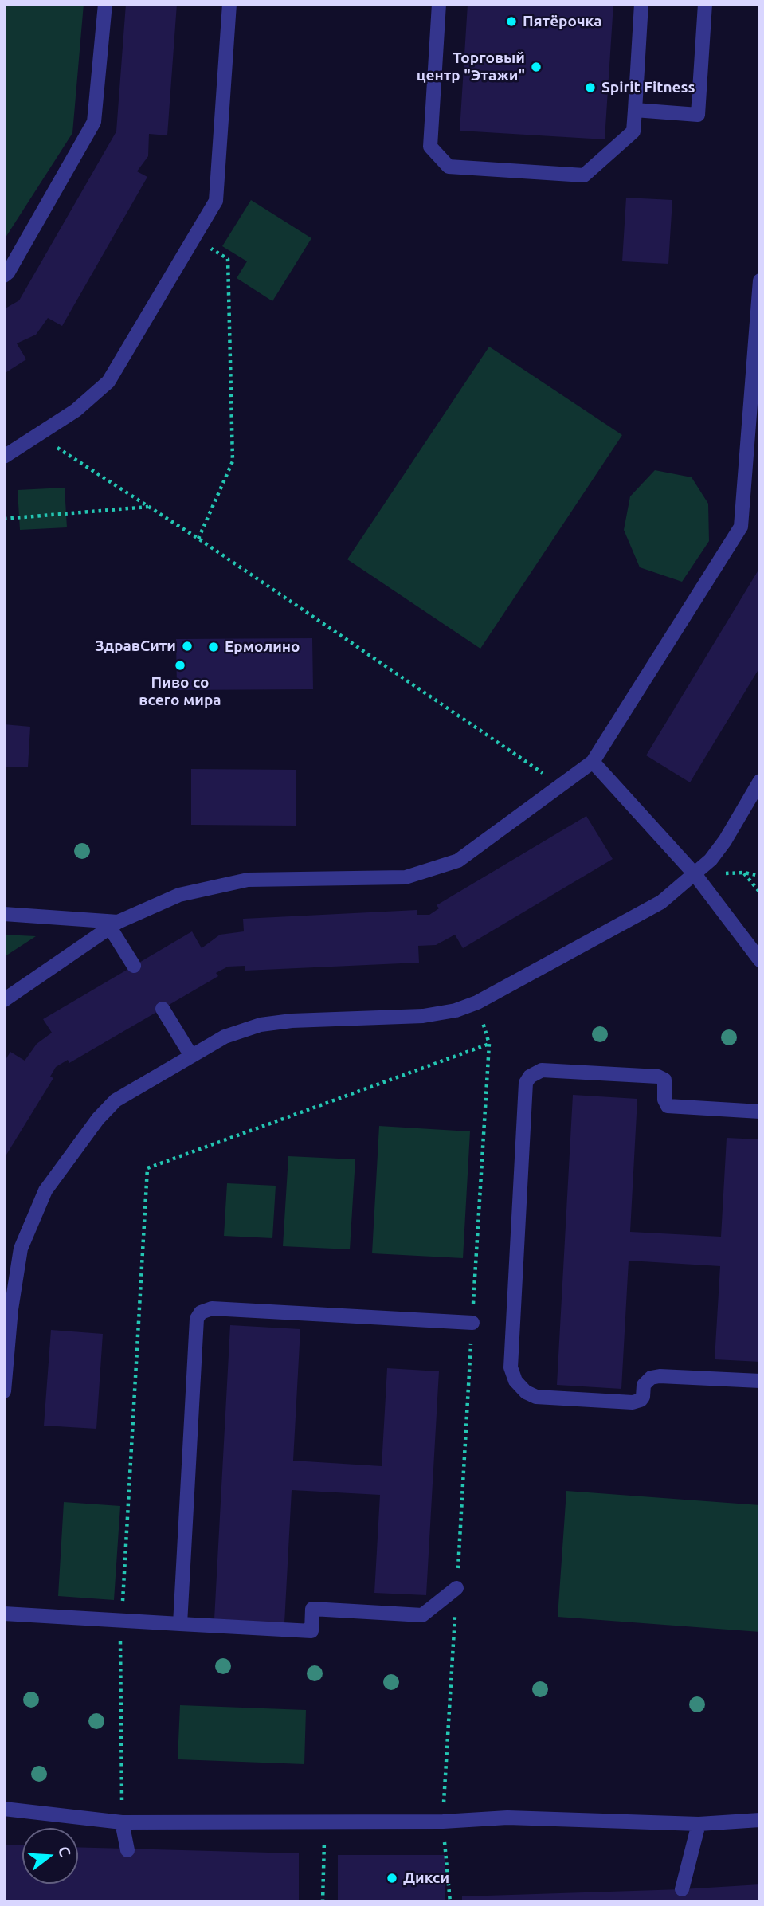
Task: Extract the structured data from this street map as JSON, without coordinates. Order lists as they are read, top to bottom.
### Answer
{
  "places": [
    "Пятёрочка",
    "Торговый центр \"Этажи\"",
    "Spirit Fitness",
    "ЗдравСити",
    "Ермолино",
    "Пиво со всего мира",
    "Дикси"
  ],
  "north": "right"
}
